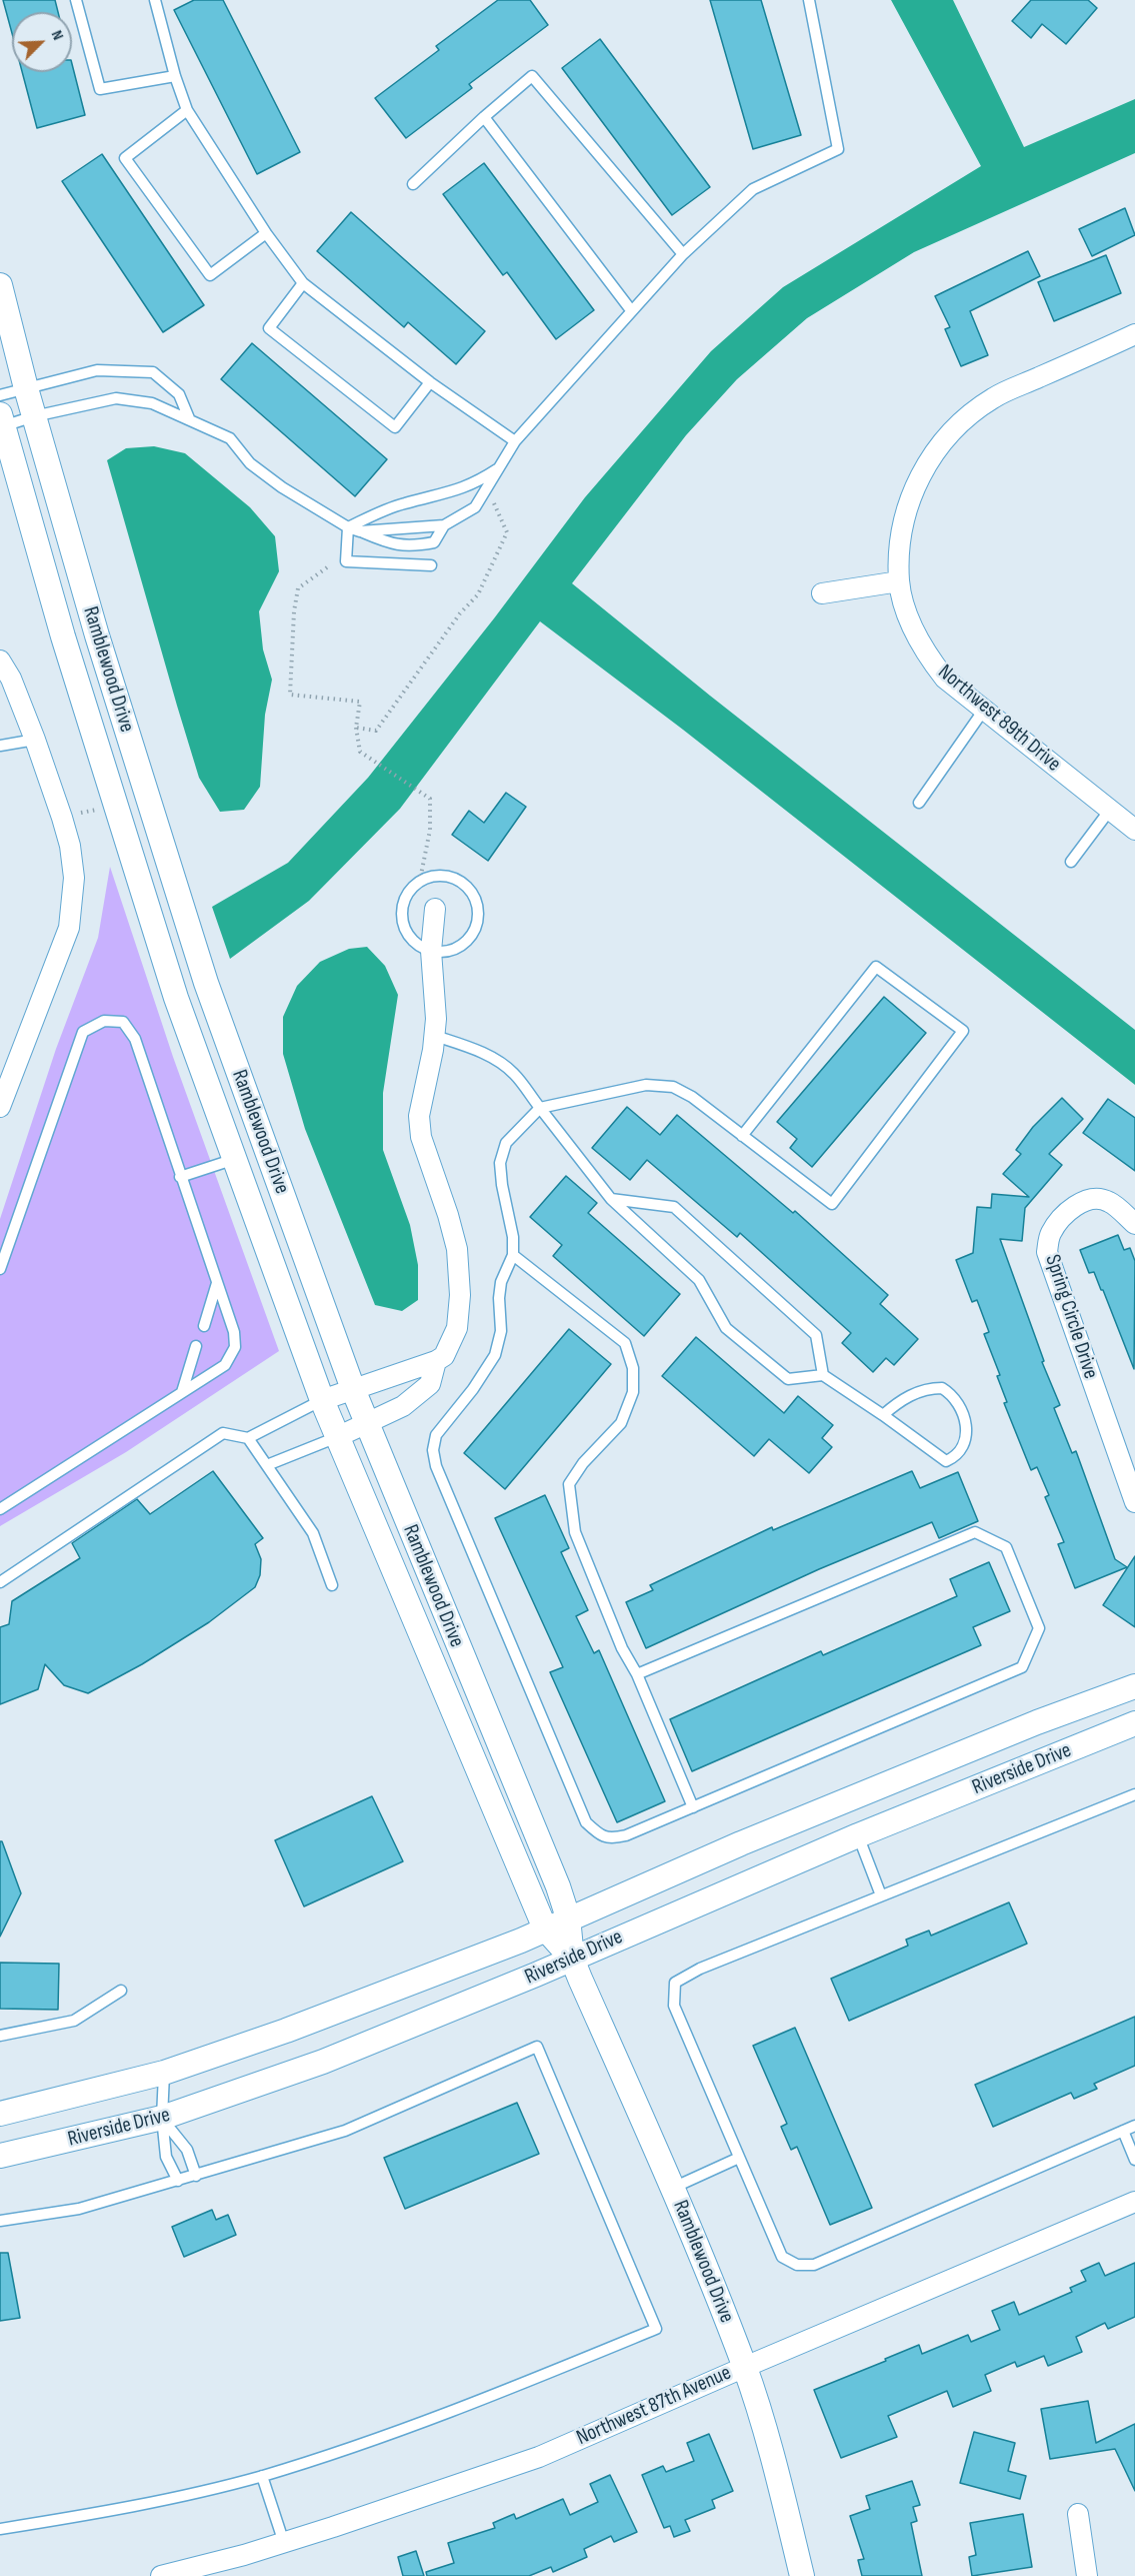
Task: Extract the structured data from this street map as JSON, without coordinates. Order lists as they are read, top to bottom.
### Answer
{
  "streets": {
    "street": [
      "Ramblewood Drive",
      "Northwest 89th Drive",
      "Spring Circle Drive",
      "Riverside Drive",
      "Northwest 87th Avenue"
    ]
  },
  "crossings": [
    ["Ramblewood Drive", "Riverside Drive"],
    ["Ramblewood Drive", "Northwest 87th Avenue"]
  ],
  "north": "top right"
}
